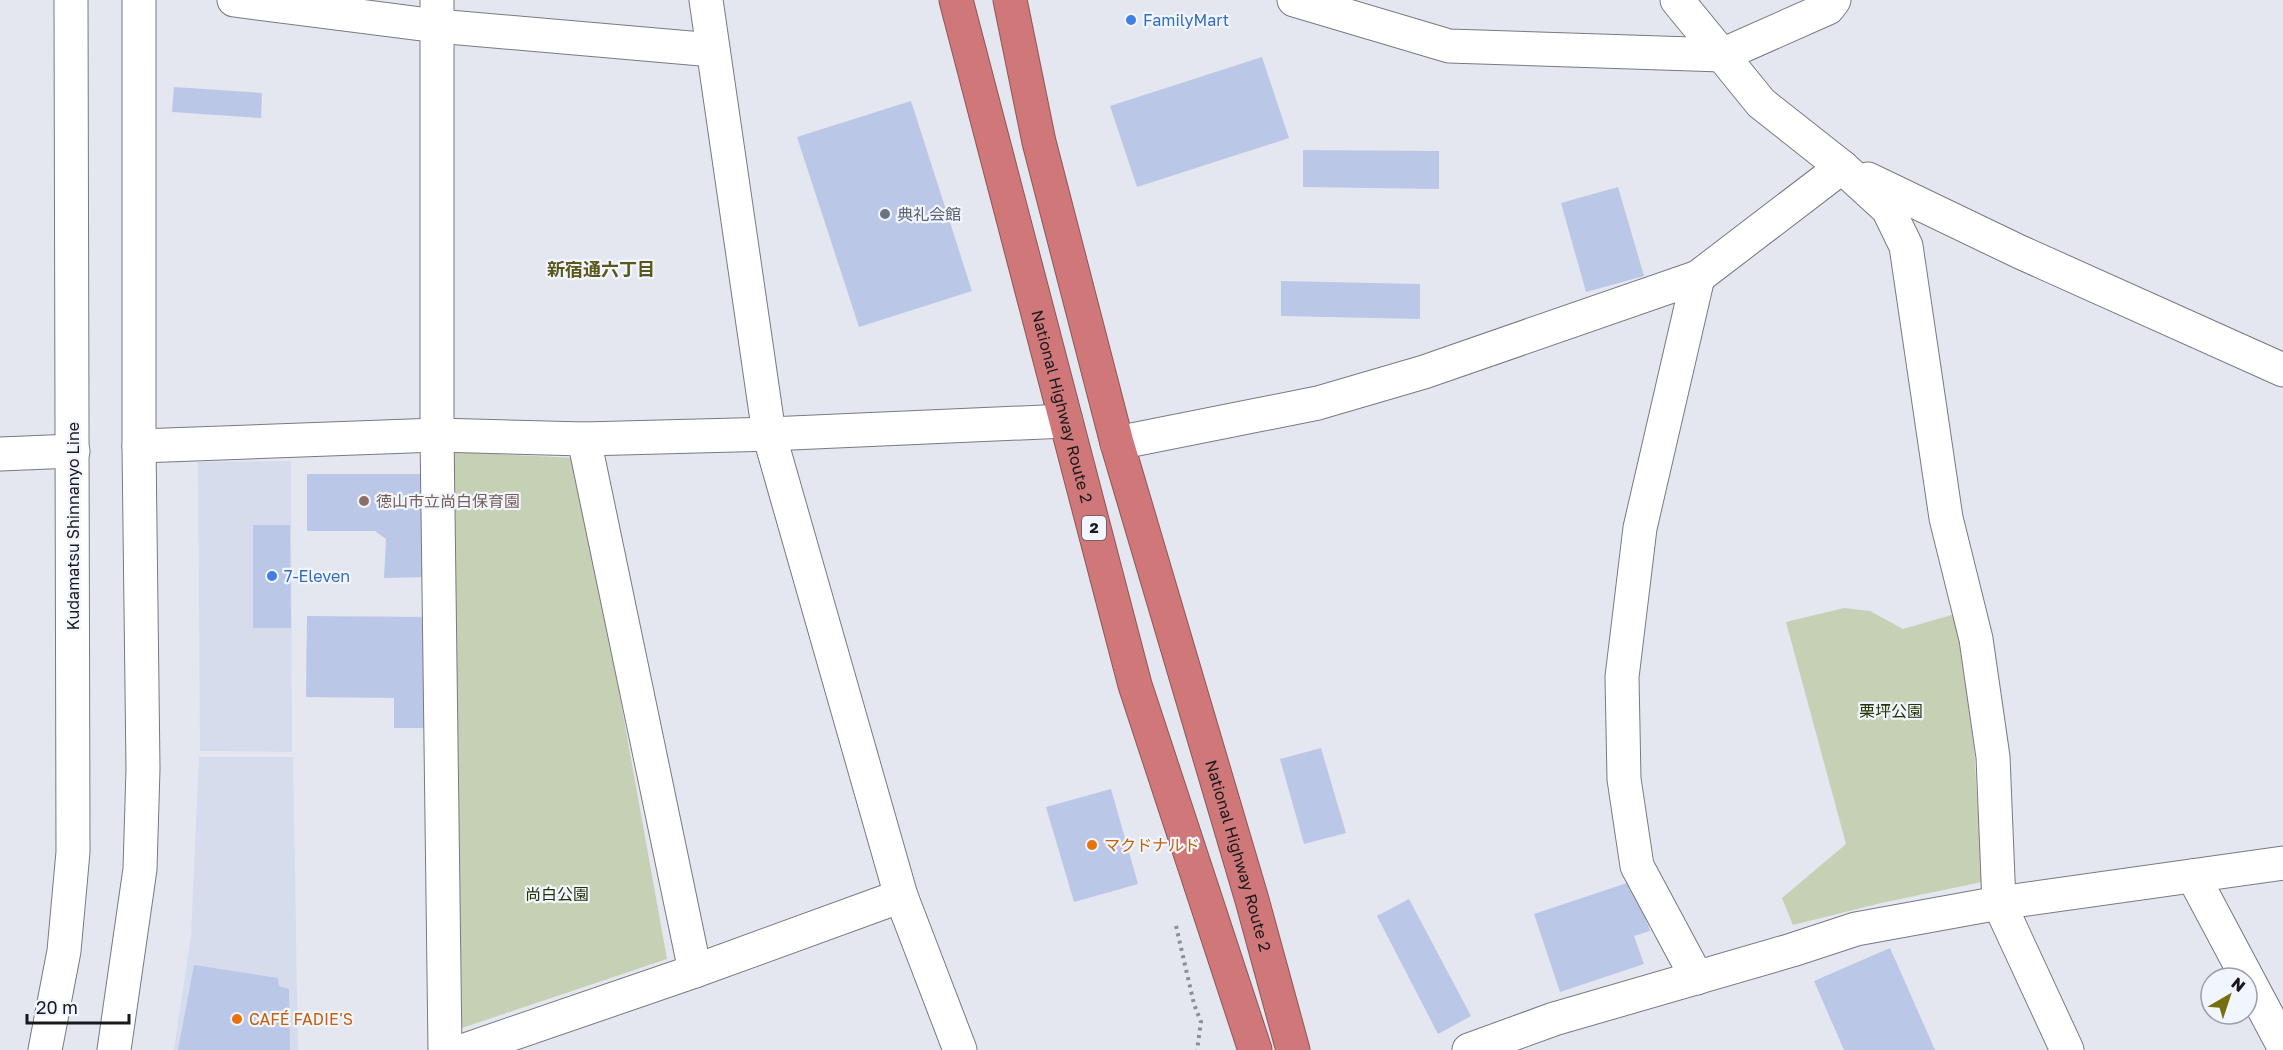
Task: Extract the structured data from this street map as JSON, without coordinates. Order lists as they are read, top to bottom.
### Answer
{
  "streets": {
    "highway": ["National Highway Route 2", "2"],
    "street": ["Kudamatsu Shinnanyo Line"]
  },
  "districts": ["新宿通六丁目"],
  "parks": ["栗坪公園", "尚白公園"],
  "places": [
    "FamilyMart",
    "典礼会館",
    "徳山市立尚白保育園",
    "7-Eleven",
    "マクドナルド",
    "CAFÉ FADIE'S"
  ],
  "scale_bar": "20 m",
  "north": "top right"
}
